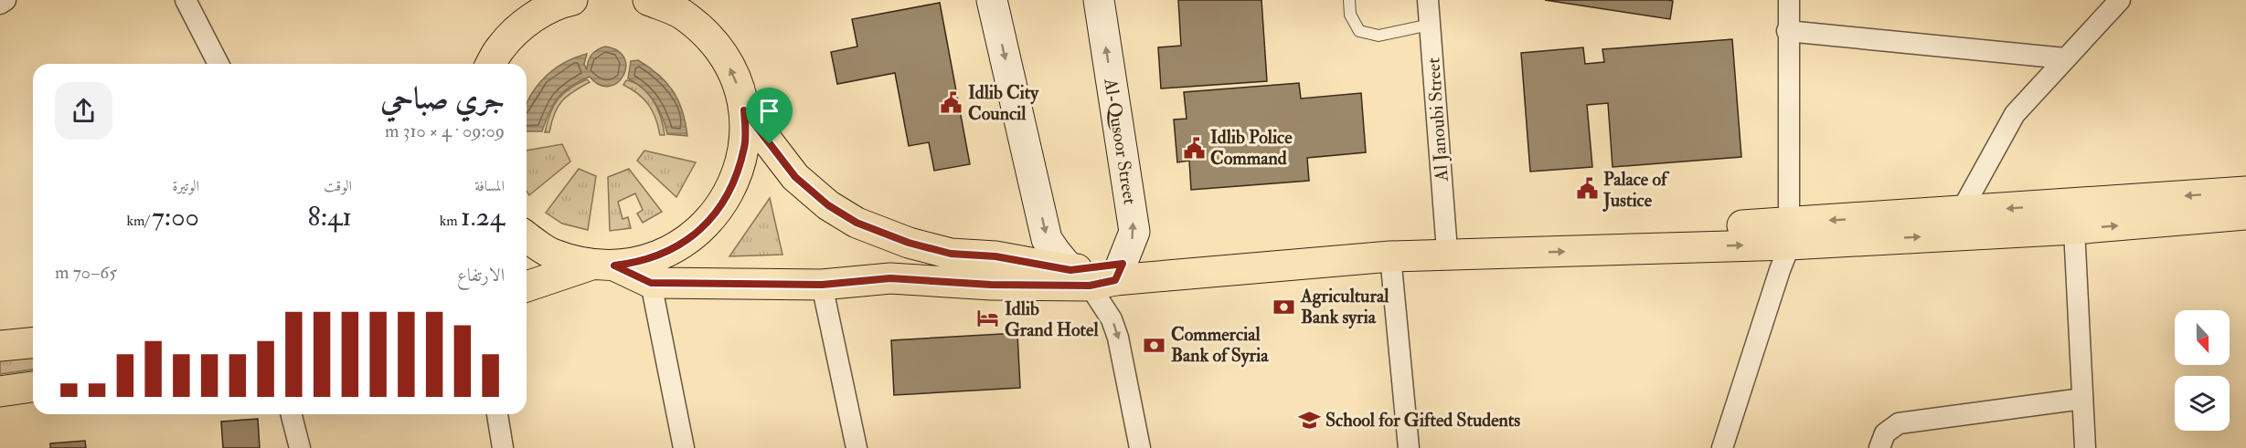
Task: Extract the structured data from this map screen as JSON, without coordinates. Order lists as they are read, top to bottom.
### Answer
{
  "streets": {
    "street": ["Al Janoubi Street", "Al-Qusoor Street"]
  },
  "one_way": ["Al-Qusoor Street"],
  "places": {
    "public building": ["Idlib City Council", "Idlib Police Command", "Palace of Justice"],
    "bank": ["Agricultural Bank syria", "Commercial Bank of Syria"],
    "hotel": ["Idlib Grand Hotel"],
    "school or university": ["School for Gifted Students"]
  },
  "north": "bottom",
  "page": {
    "heading": ["جري صباحي", "09:09 · 4 × 310 m"],
    "stats": [
      ["المسافة", "1.24 km"],
      ["الوقت", "8:41"],
      ["الوتيرة", "7:00 /km"]
    ],
    "chart": ["الارتفاع", "65–70 m"]
  }
}
